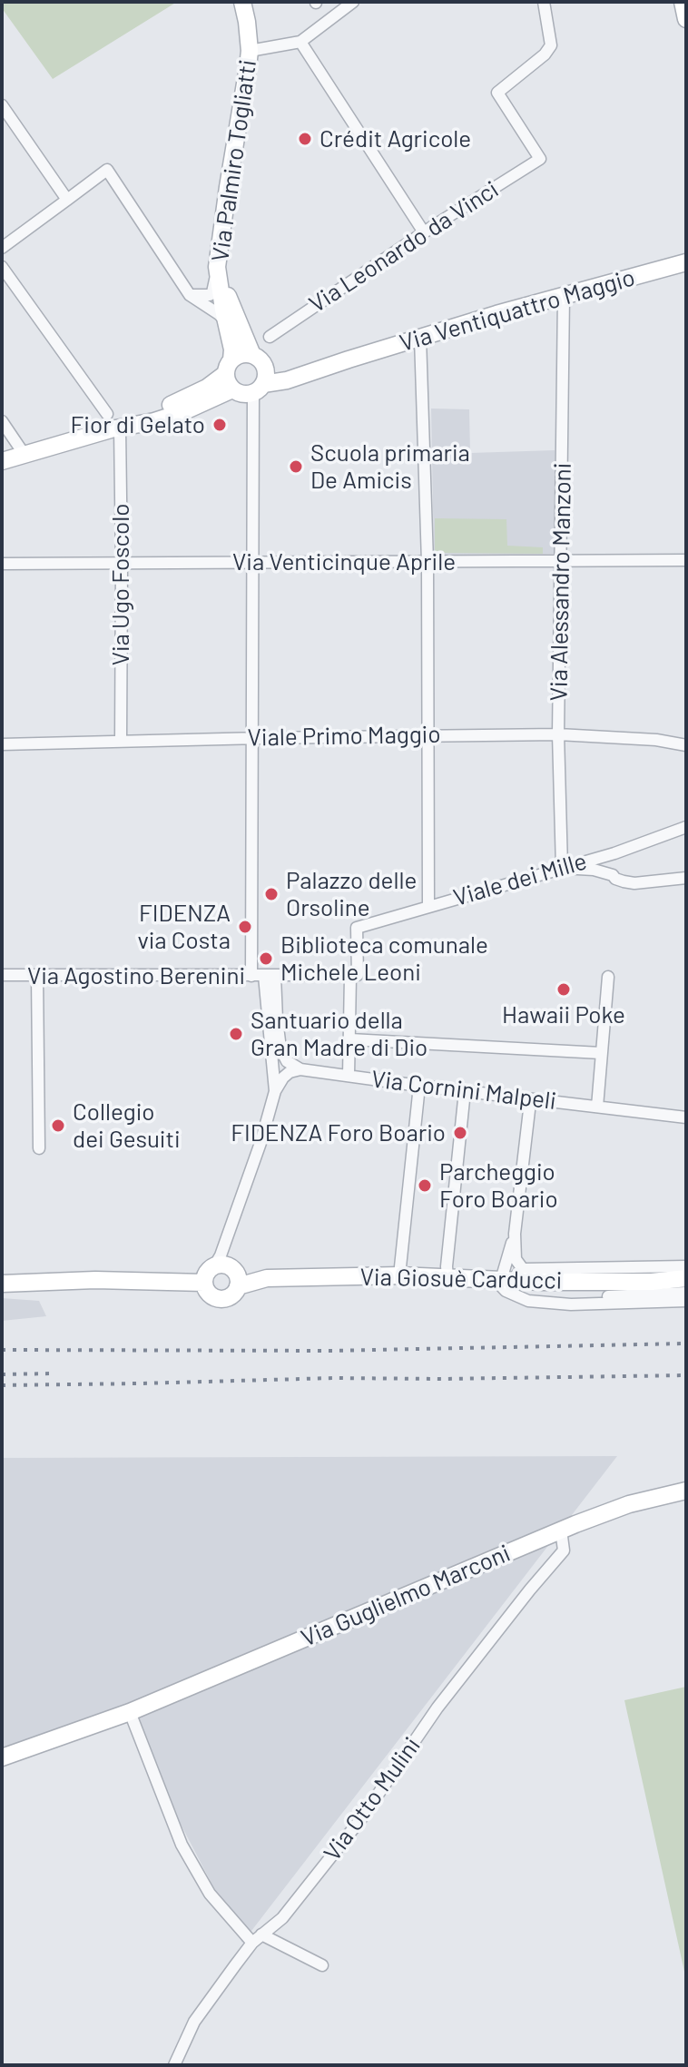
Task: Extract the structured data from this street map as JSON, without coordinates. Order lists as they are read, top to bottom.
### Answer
{
  "streets": {
    "street": [
      "Via Palmiro Togliatti",
      "Via Leonardo da Vinci",
      "Via Ventiquattro Maggio",
      "Via Venticinque Aprile",
      "Via Alessandro Manzoni",
      "Via Ugo Foscolo",
      "Viale Primo Maggio",
      "Viale dei Mille",
      "Via Agostino Berenini",
      "Via Cornini Malpeli",
      "Via Giosuè Carducci",
      "Via Guglielmo Marconi",
      "Via Otto Mulini"
    ]
  },
  "crossings": [
    ["Via Palmiro Togliatti", "Via Ventiquattro Maggio"],
    ["Via Ventiquattro Maggio", "Via Alessandro Manzoni"],
    ["Via Ventiquattro Maggio", "Via Ugo Foscolo"],
    ["Via Venticinque Aprile", "Via Alessandro Manzoni"],
    ["Via Venticinque Aprile", "Via Ugo Foscolo"],
    ["Via Alessandro Manzoni", "Viale Primo Maggio"],
    ["Via Alessandro Manzoni", "Viale dei Mille"],
    ["Via Ugo Foscolo", "Viale Primo Maggio"],
    ["Viale dei Mille", "Via Agostino Berenini"],
    ["Via Guglielmo Marconi", "Via Otto Mulini"]
  ],
  "places": [
    "Crédit Agricole",
    "Fior di Gelato",
    "Scuola primaria De Amicis",
    "Palazzo delle Orsoline",
    "FIDENZA via Costa",
    "Biblioteca comunale Michele Leoni",
    "Hawaii Poke",
    "Santuario della Gran Madre di Dio",
    "Collegio dei Gesuiti",
    "FIDENZA Foro Boario",
    "Parcheggio Foro Boario"
  ]
}
